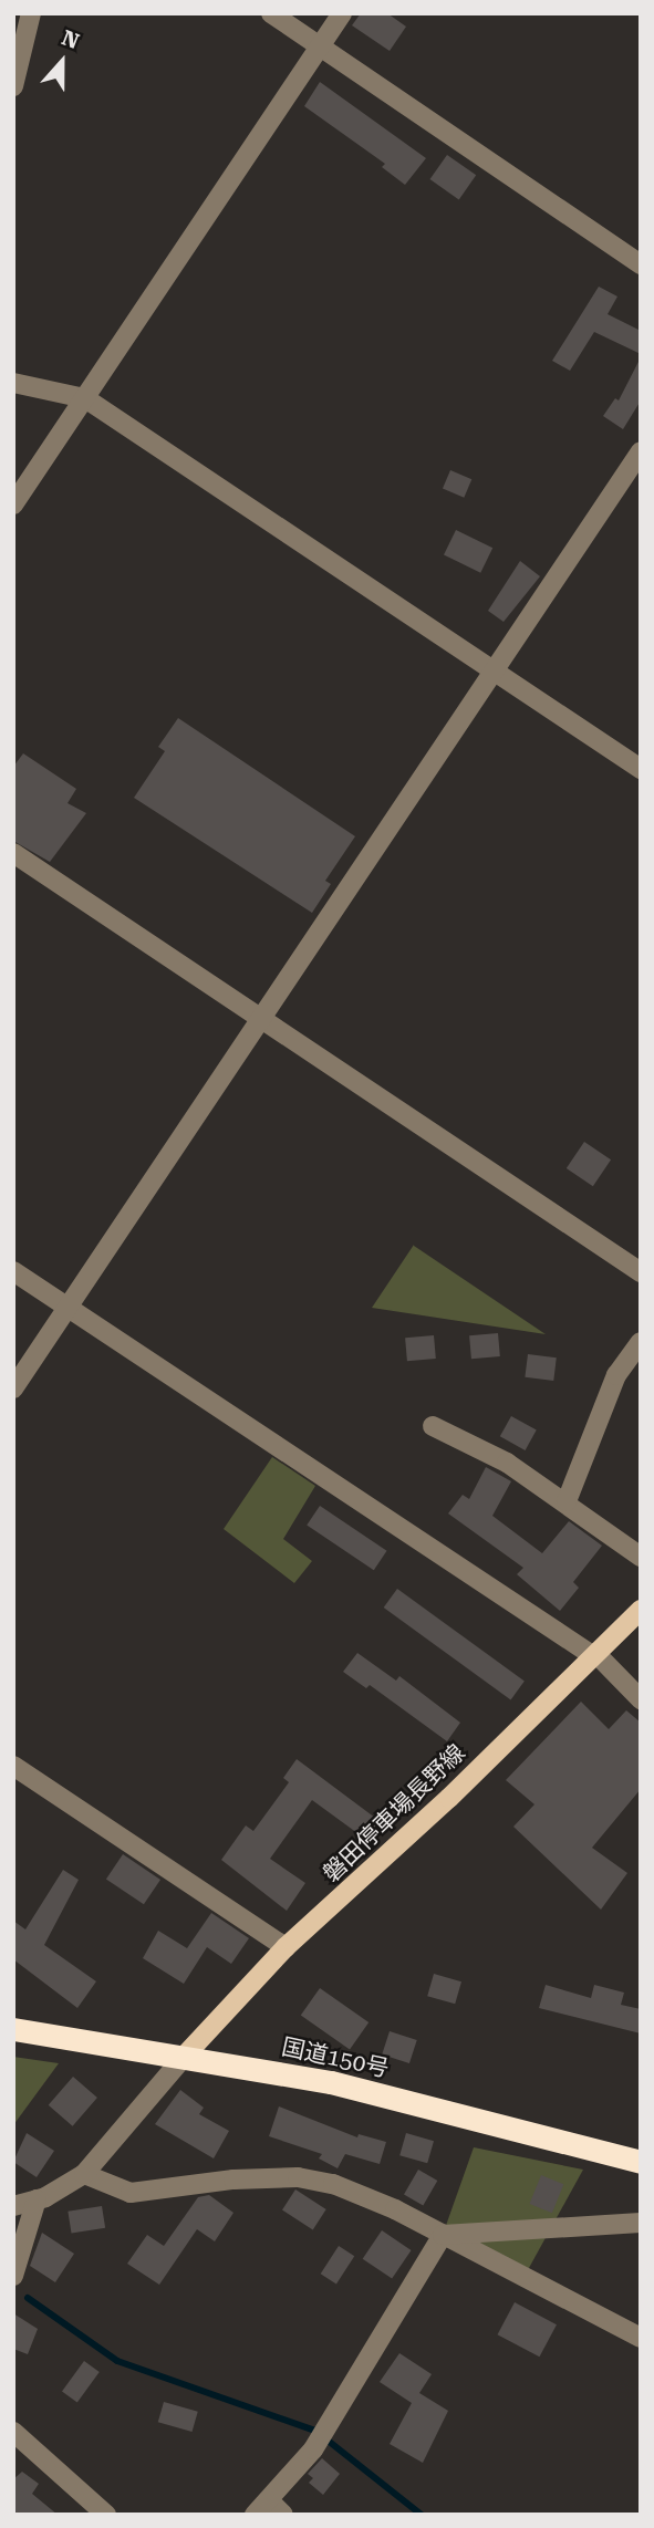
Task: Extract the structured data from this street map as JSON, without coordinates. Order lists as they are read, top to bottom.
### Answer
{
  "streets": {
    "highway": ["国道150号"],
    "main road": ["磐田停車場長野線"]
  },
  "crossings": [
    ["磐田停車場長野線", "国道150号"]
  ],
  "north": "top"
}
